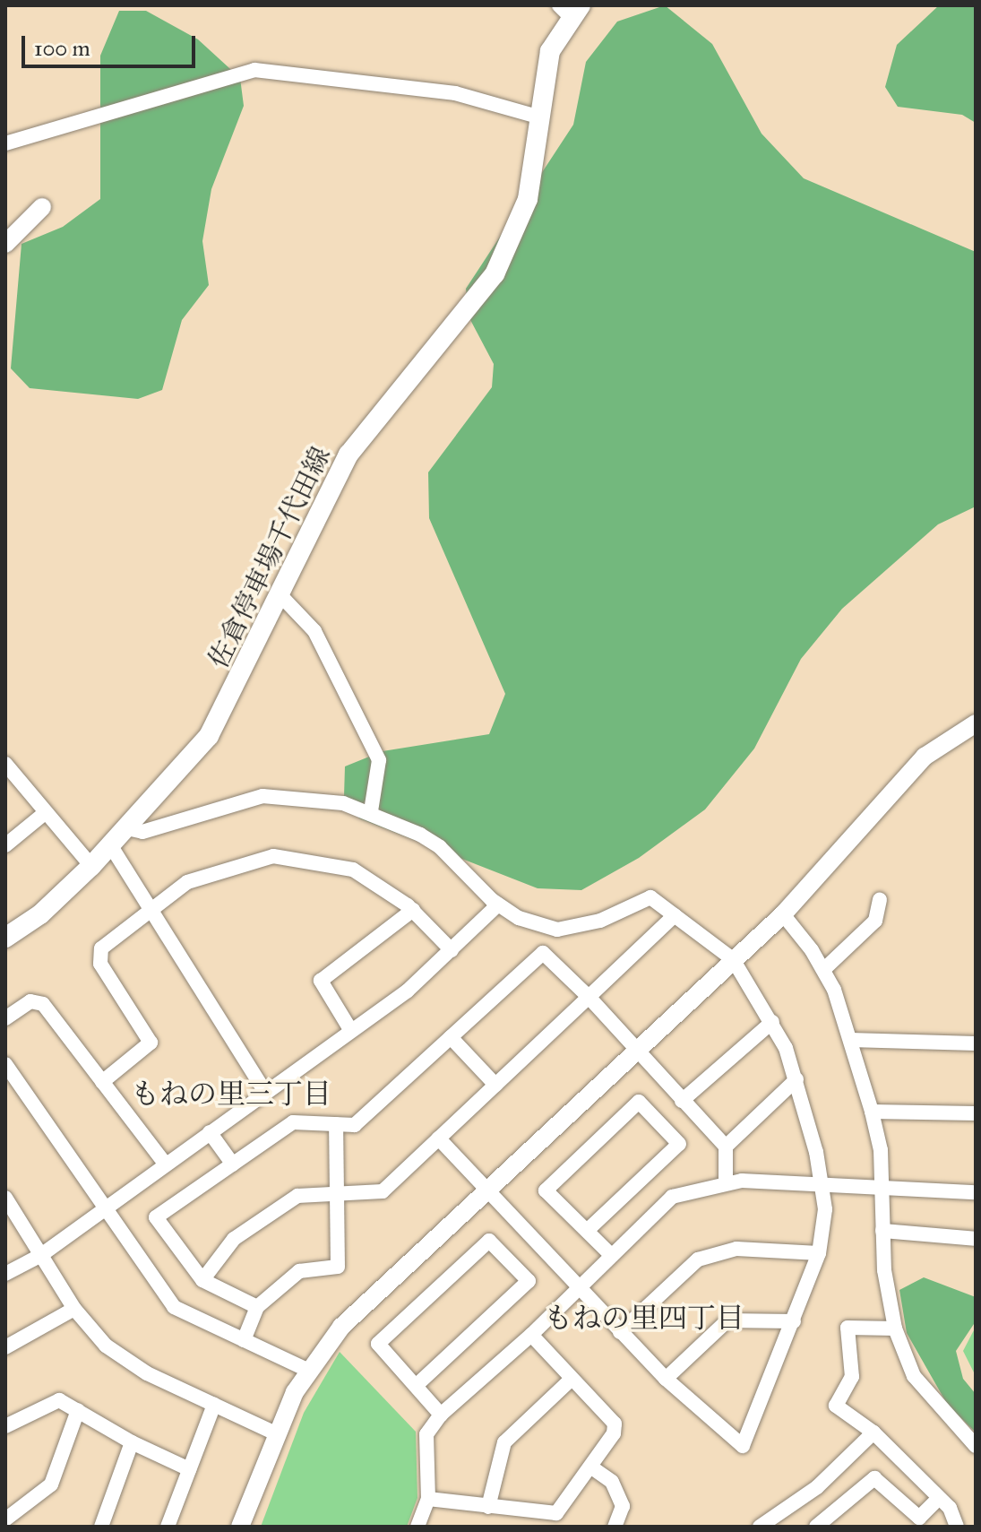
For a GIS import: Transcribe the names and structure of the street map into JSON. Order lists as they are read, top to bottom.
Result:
{
  "streets": {
    "main road": ["佐倉停車場千代田線"]
  },
  "districts": ["もねの里三丁目", "もねの里四丁目"],
  "scale_bar": "100 m"
}
